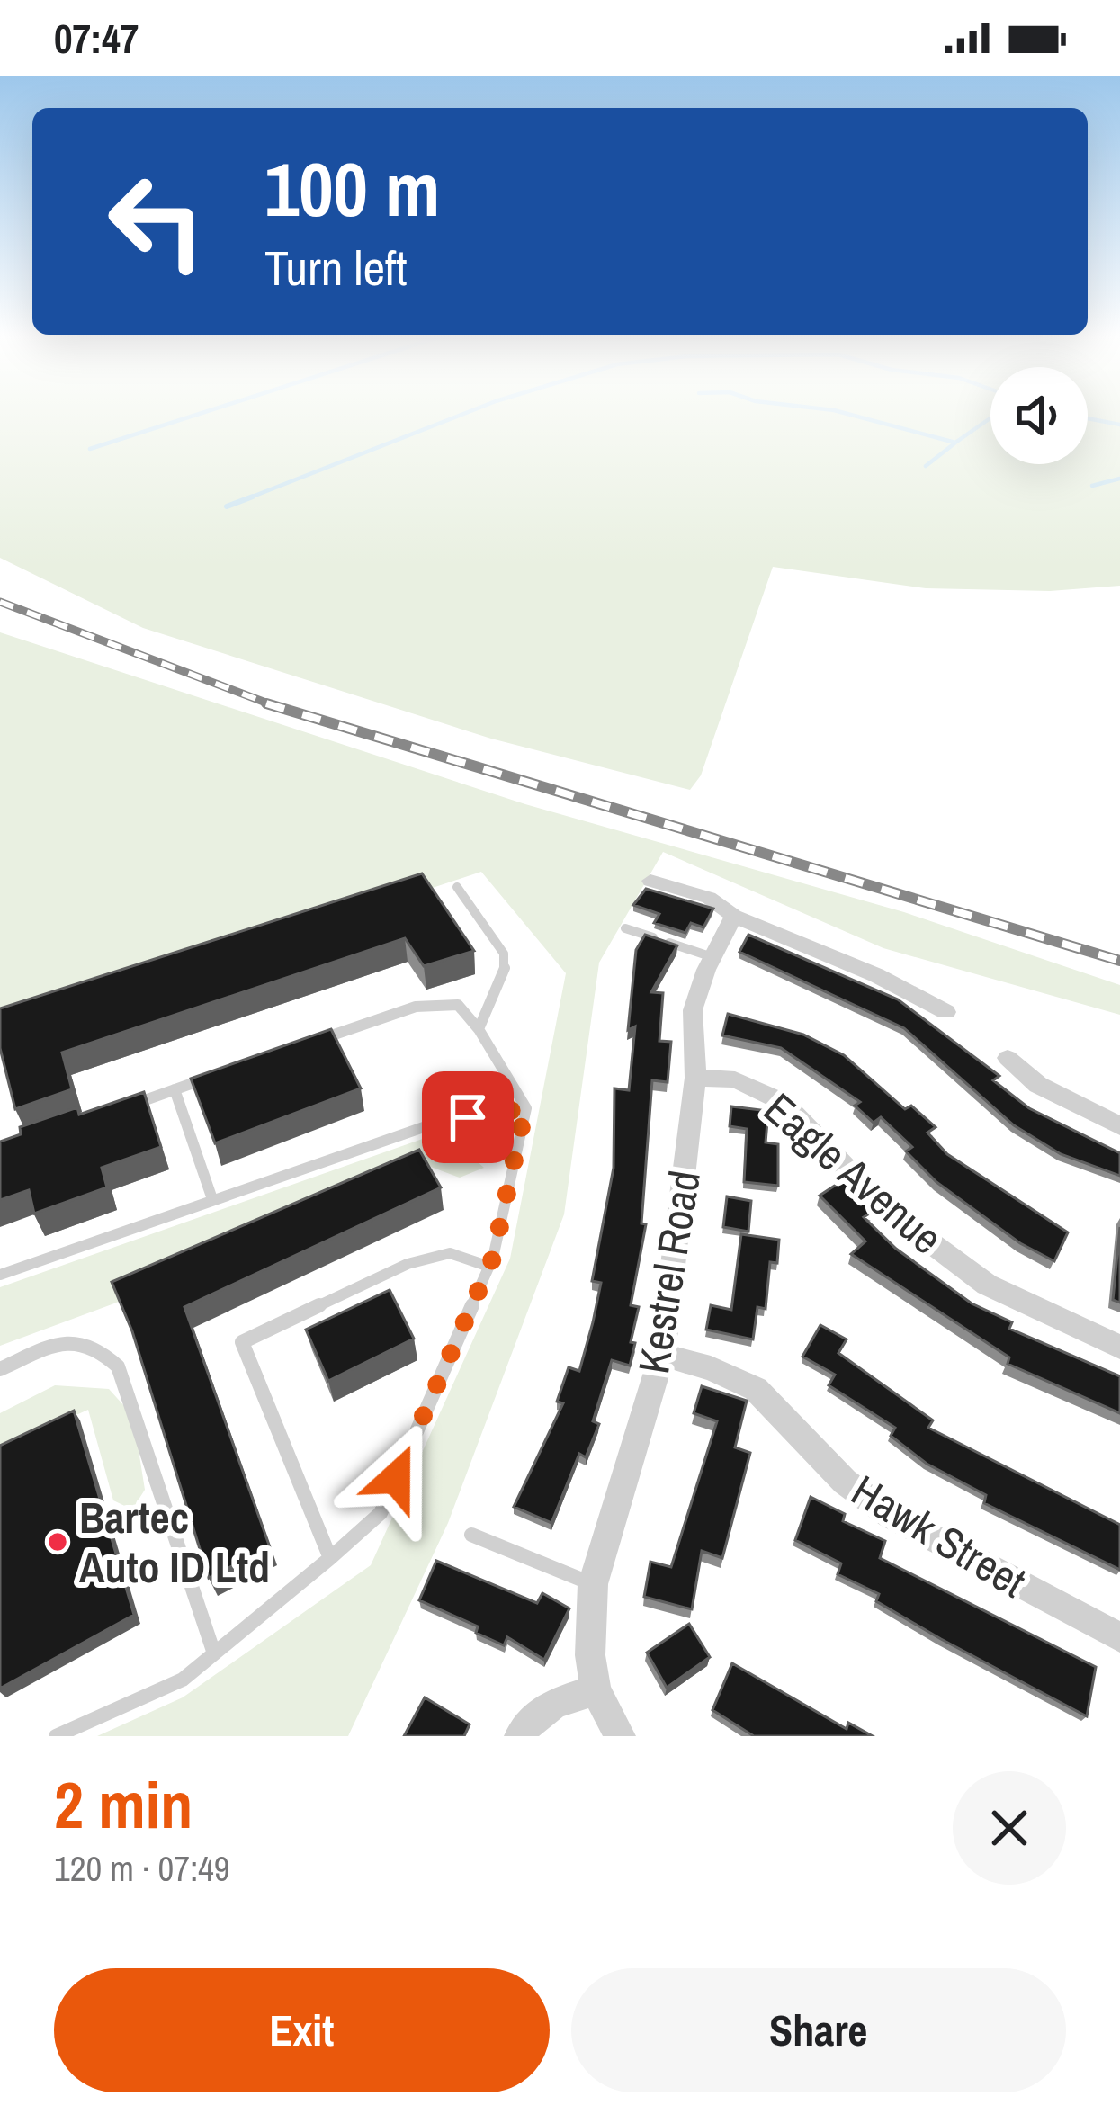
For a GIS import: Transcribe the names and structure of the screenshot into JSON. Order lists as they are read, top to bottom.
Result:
{
  "streets": {
    "street": ["Eagle Avenue", "Kestrel Road", "Hawk Street"]
  },
  "crossings": [
    ["Eagle Avenue", "Kestrel Road"],
    ["Kestrel Road", "Hawk Street"]
  ],
  "places": ["Bartec Auto ID Ltd"],
  "page": {
    "status": "07:47",
    "turn": ["100 m", "Turn left"],
    "heading": ["2 min", "120 m · 07:49"],
    "buttons": ["Exit", "Share"]
  }
}
